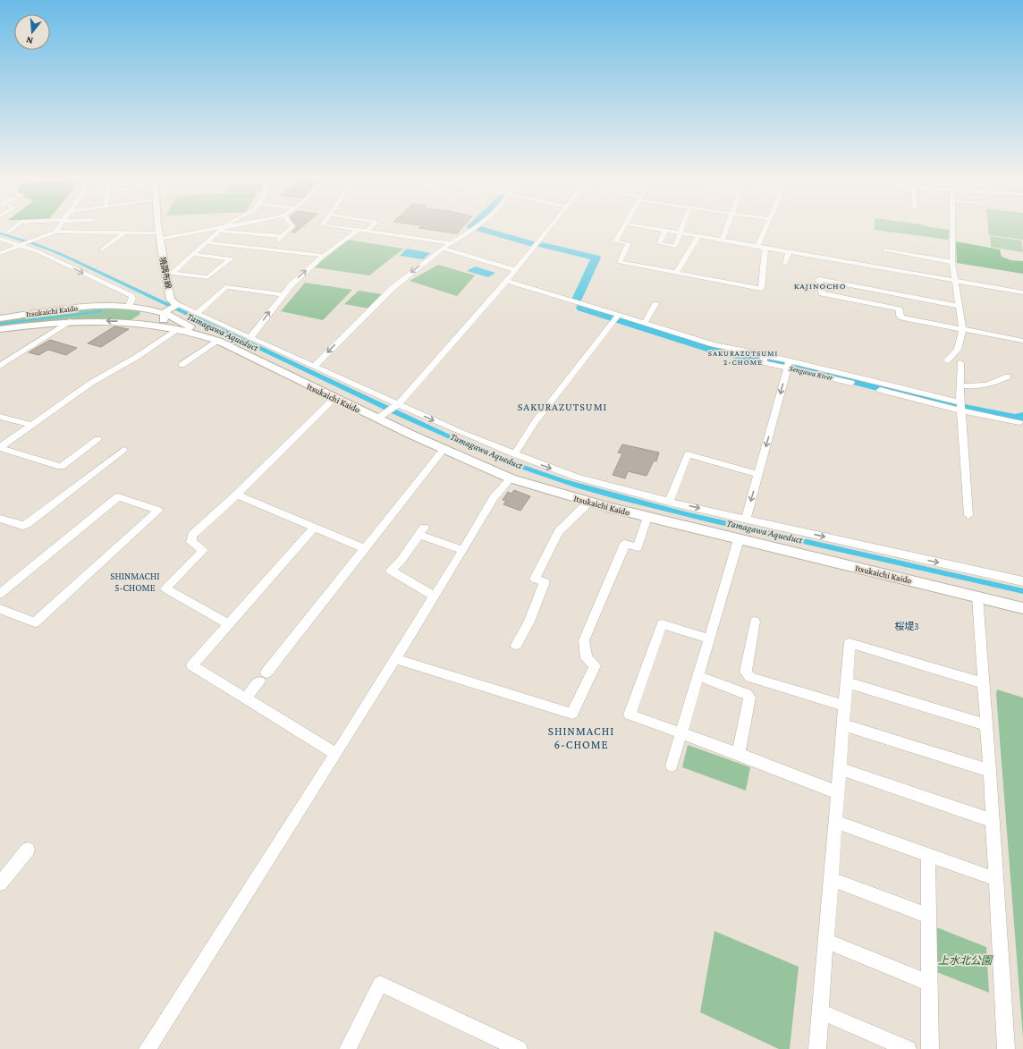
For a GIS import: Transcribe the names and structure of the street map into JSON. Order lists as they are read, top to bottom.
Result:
{
  "streets": {
    "main road": ["境調布線", "Itsukaichi Kaido"]
  },
  "districts": [
    "KAJINOCHO",
    "SAKURAZUTSUMI 2-CHOME",
    "SAKURAZUTSUMI",
    "SHINMACHI 5-CHOME",
    "桜堤3",
    "SHINMACHI 6-CHOME"
  ],
  "water": ["Tamagawa Aqueduct", "Sengawa River"],
  "parks": ["上水北公園"],
  "north": "bottom"
}
